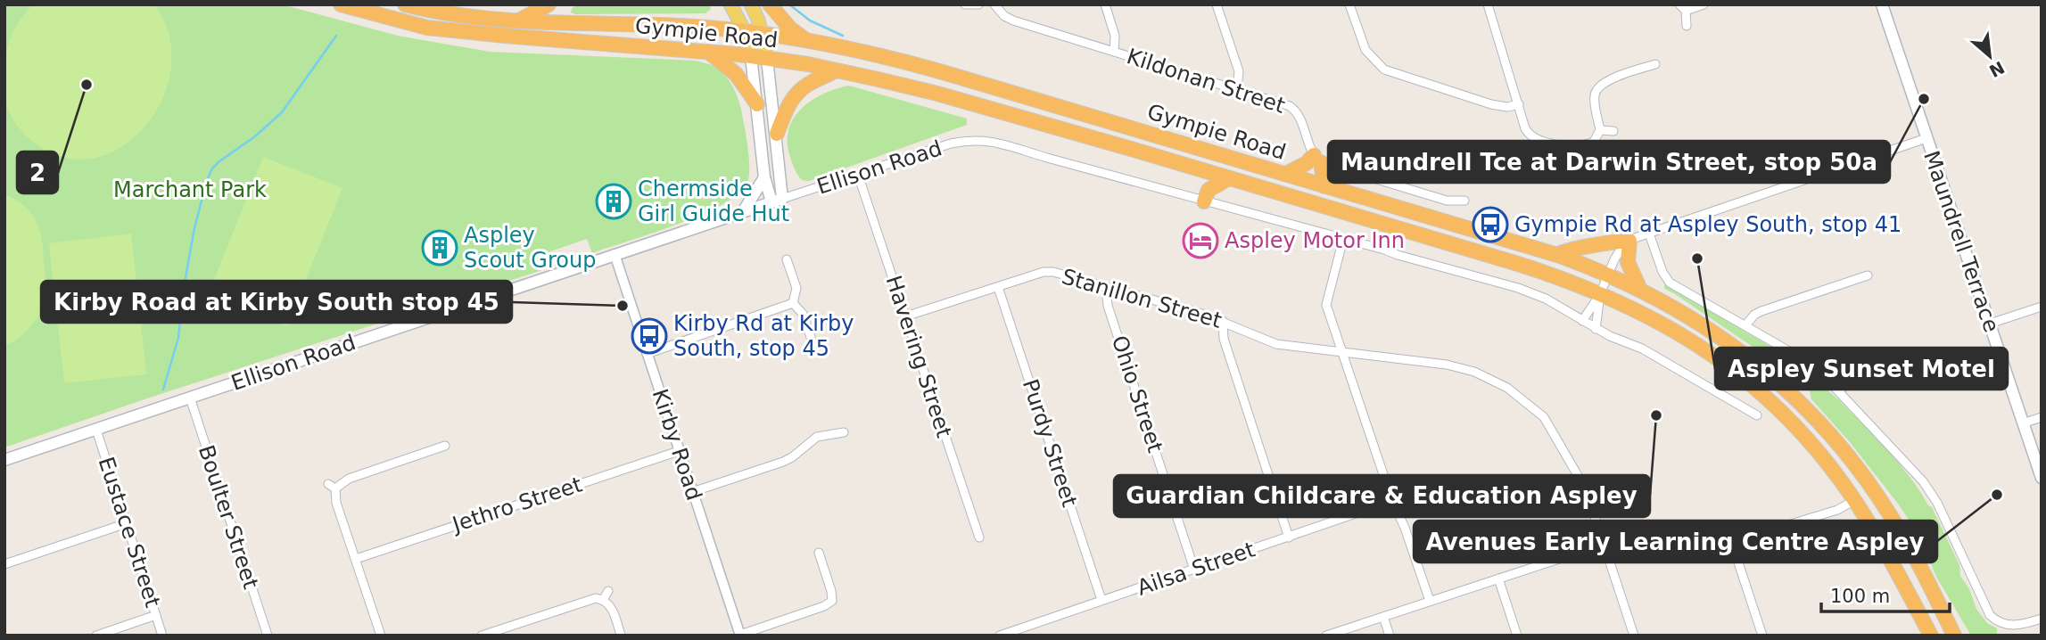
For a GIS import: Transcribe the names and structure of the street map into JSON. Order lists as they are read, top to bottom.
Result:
{
  "streets": {
    "highway": ["Gympie Road"],
    "main road": ["Ellison Road", "Maundrell Terrace"],
    "street": [
      "Kildonan Street",
      "Stanillon Street",
      "Havering Street",
      "Ohio Street",
      "Purdy Street",
      "Kirby Road",
      "Jethro Street",
      "Boulter Street",
      "Eustace Street",
      "Ailsa Street"
    ]
  },
  "crossings": [
    ["Ellison Road", "Havering Street"],
    ["Ellison Road", "Kirby Road"],
    ["Ellison Road", "Boulter Street"],
    ["Ellison Road", "Eustace Street"],
    ["Stanillon Street", "Havering Street"],
    ["Stanillon Street", "Ohio Street"],
    ["Stanillon Street", "Purdy Street"],
    ["Ohio Street", "Ailsa Street"],
    ["Purdy Street", "Ailsa Street"],
    ["Kirby Road", "Jethro Street"]
  ],
  "parks": ["Marchant Park"],
  "places": {
    "other": [
      "2",
      "Maundrell Tce at Darwin Street, stop 50a",
      "Aspley Sunset Motel",
      "Kirby Road at Kirby South stop 45",
      "Guardian Childcare & Education Aspley",
      "Avenues Early Learning Centre Aspley"
    ],
    "building": ["Chermside Girl Guide Hut", "Aspley Scout Group"],
    "bus stop": ["Gympie Rd at Aspley South, stop 41", "Kirby Rd at Kirby South, stop 45"],
    "hotel": ["Aspley Motor Inn"]
  },
  "scale_bar": "100 m",
  "north": "bottom right"
}
